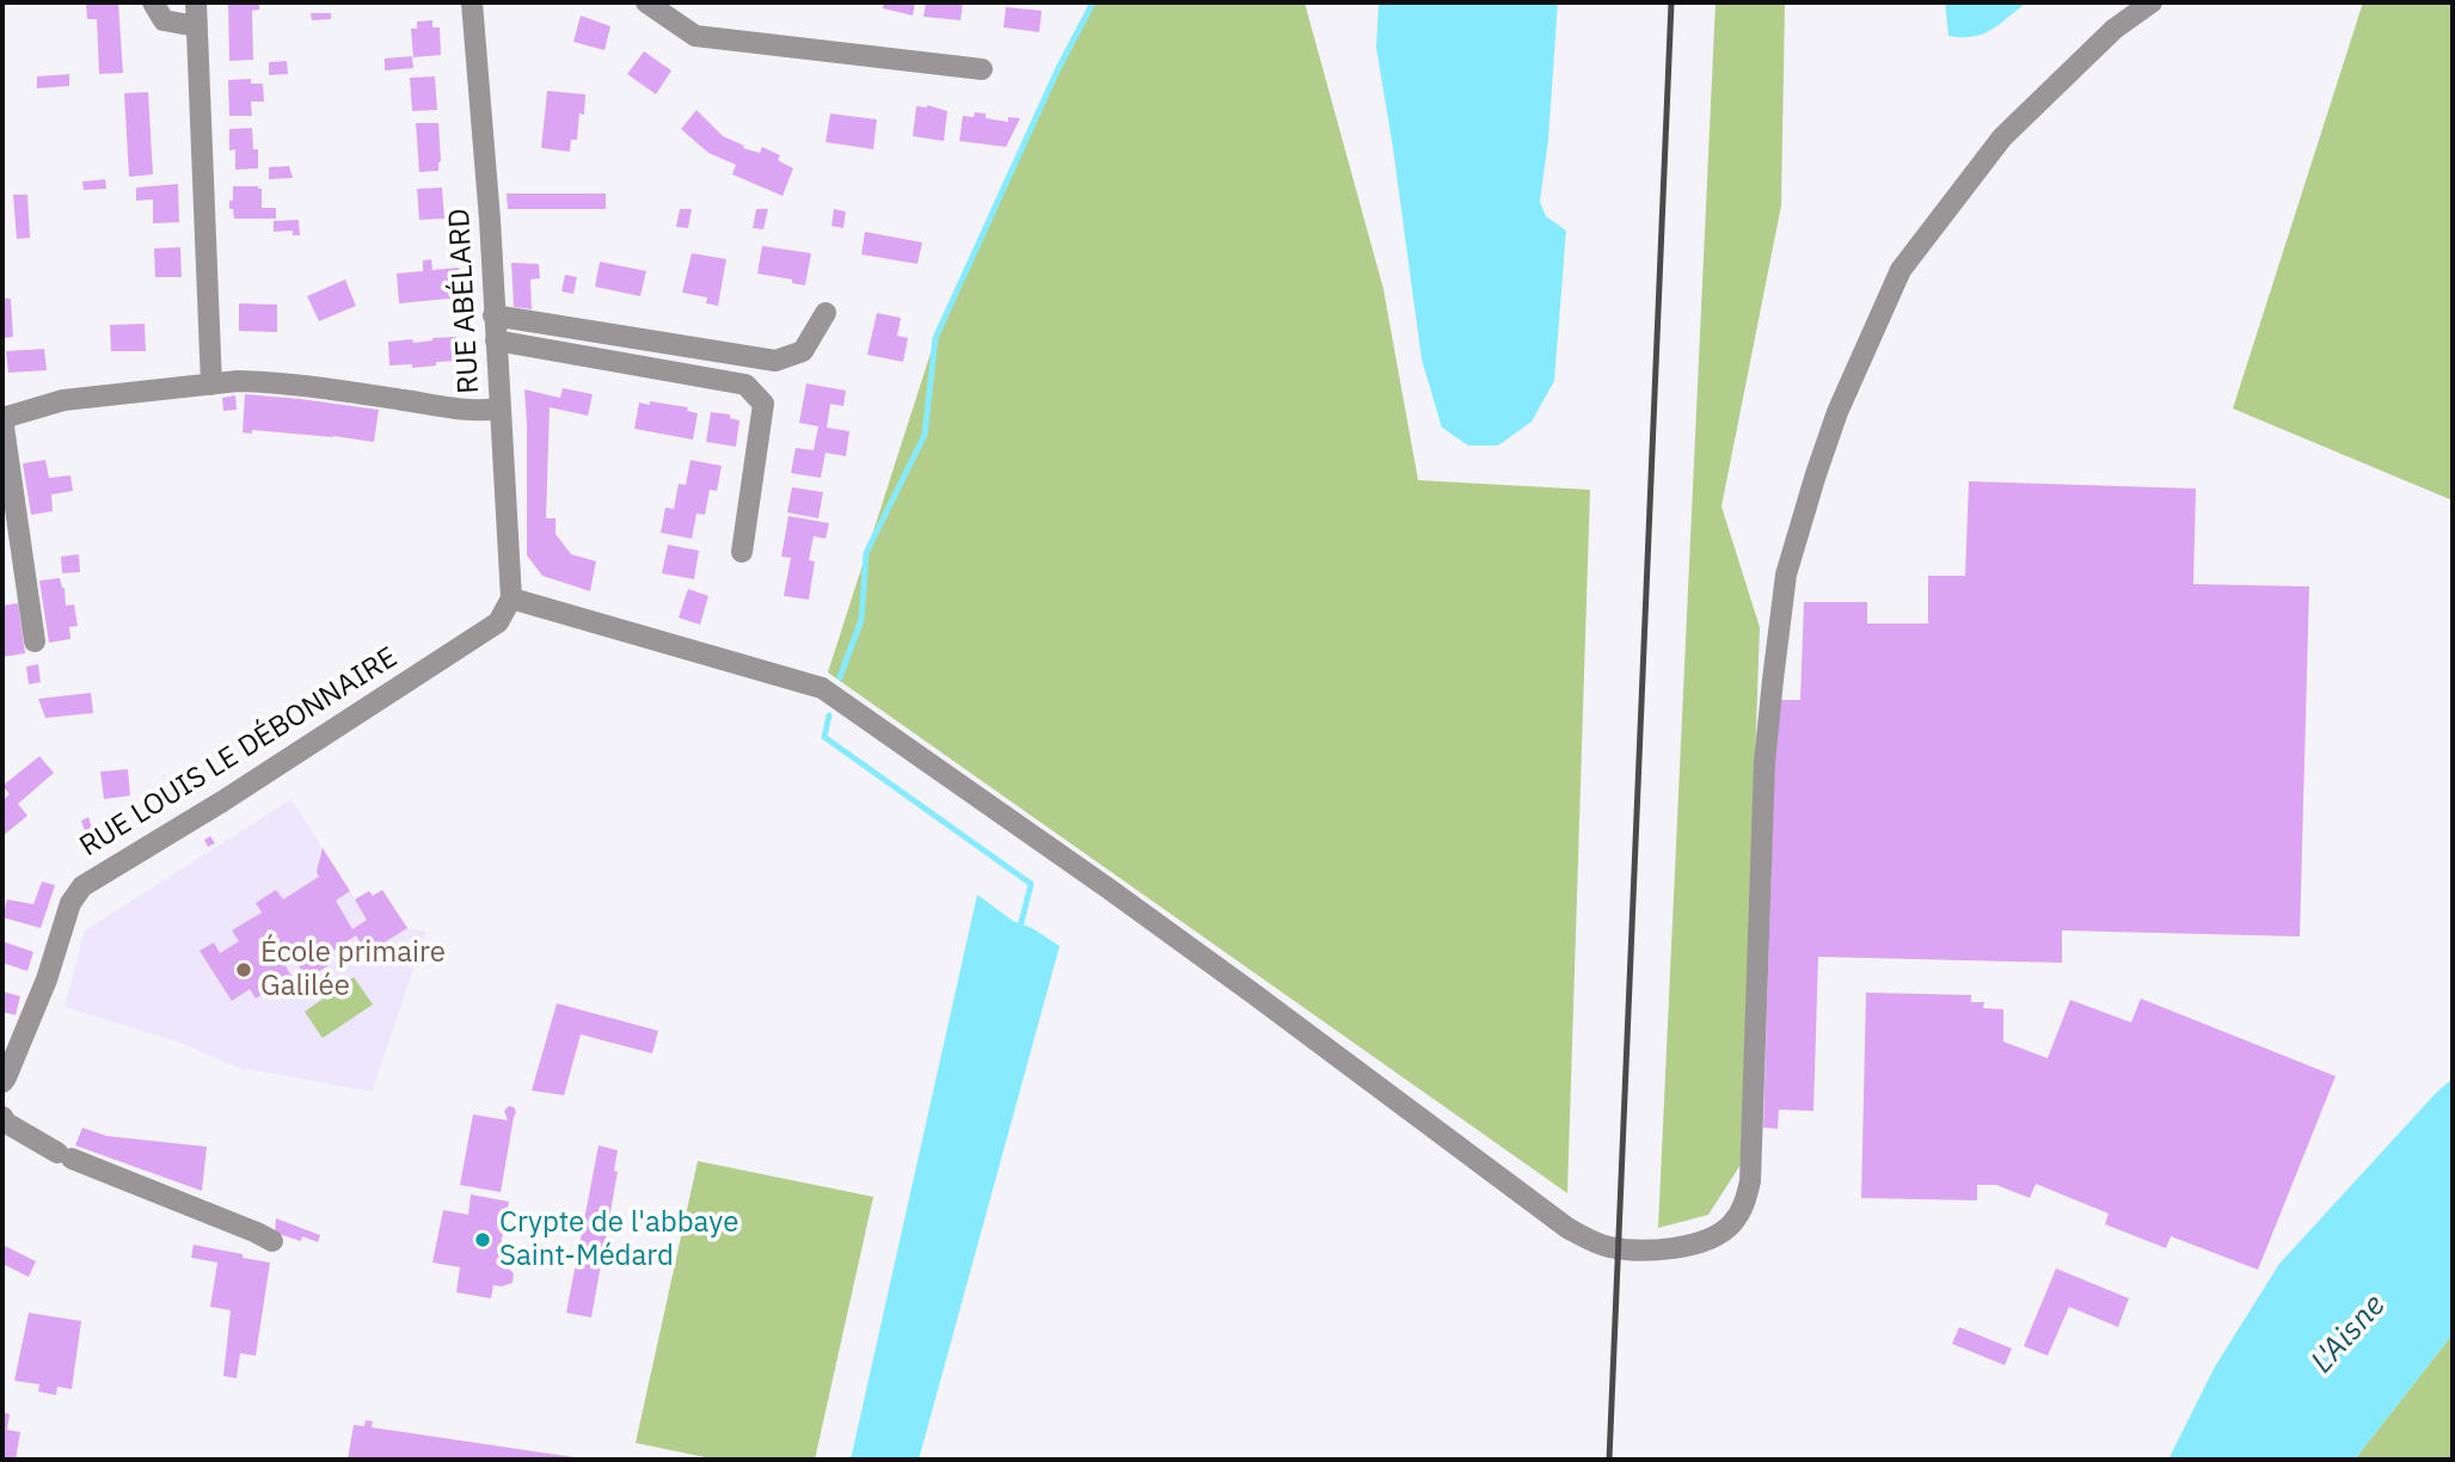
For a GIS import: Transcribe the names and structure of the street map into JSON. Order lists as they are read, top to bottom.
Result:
{
  "streets": {
    "street": ["RUE ABÉLARD", "RUE LOUIS LE DÉBONNAIRE"]
  },
  "crossings": [
    ["RUE ABÉLARD", "RUE LOUIS LE DÉBONNAIRE"]
  ],
  "water": ["L'Aisne"],
  "places": ["École primaire Galilée", "Crypte de l'abbaye Saint-Médard"]
}
